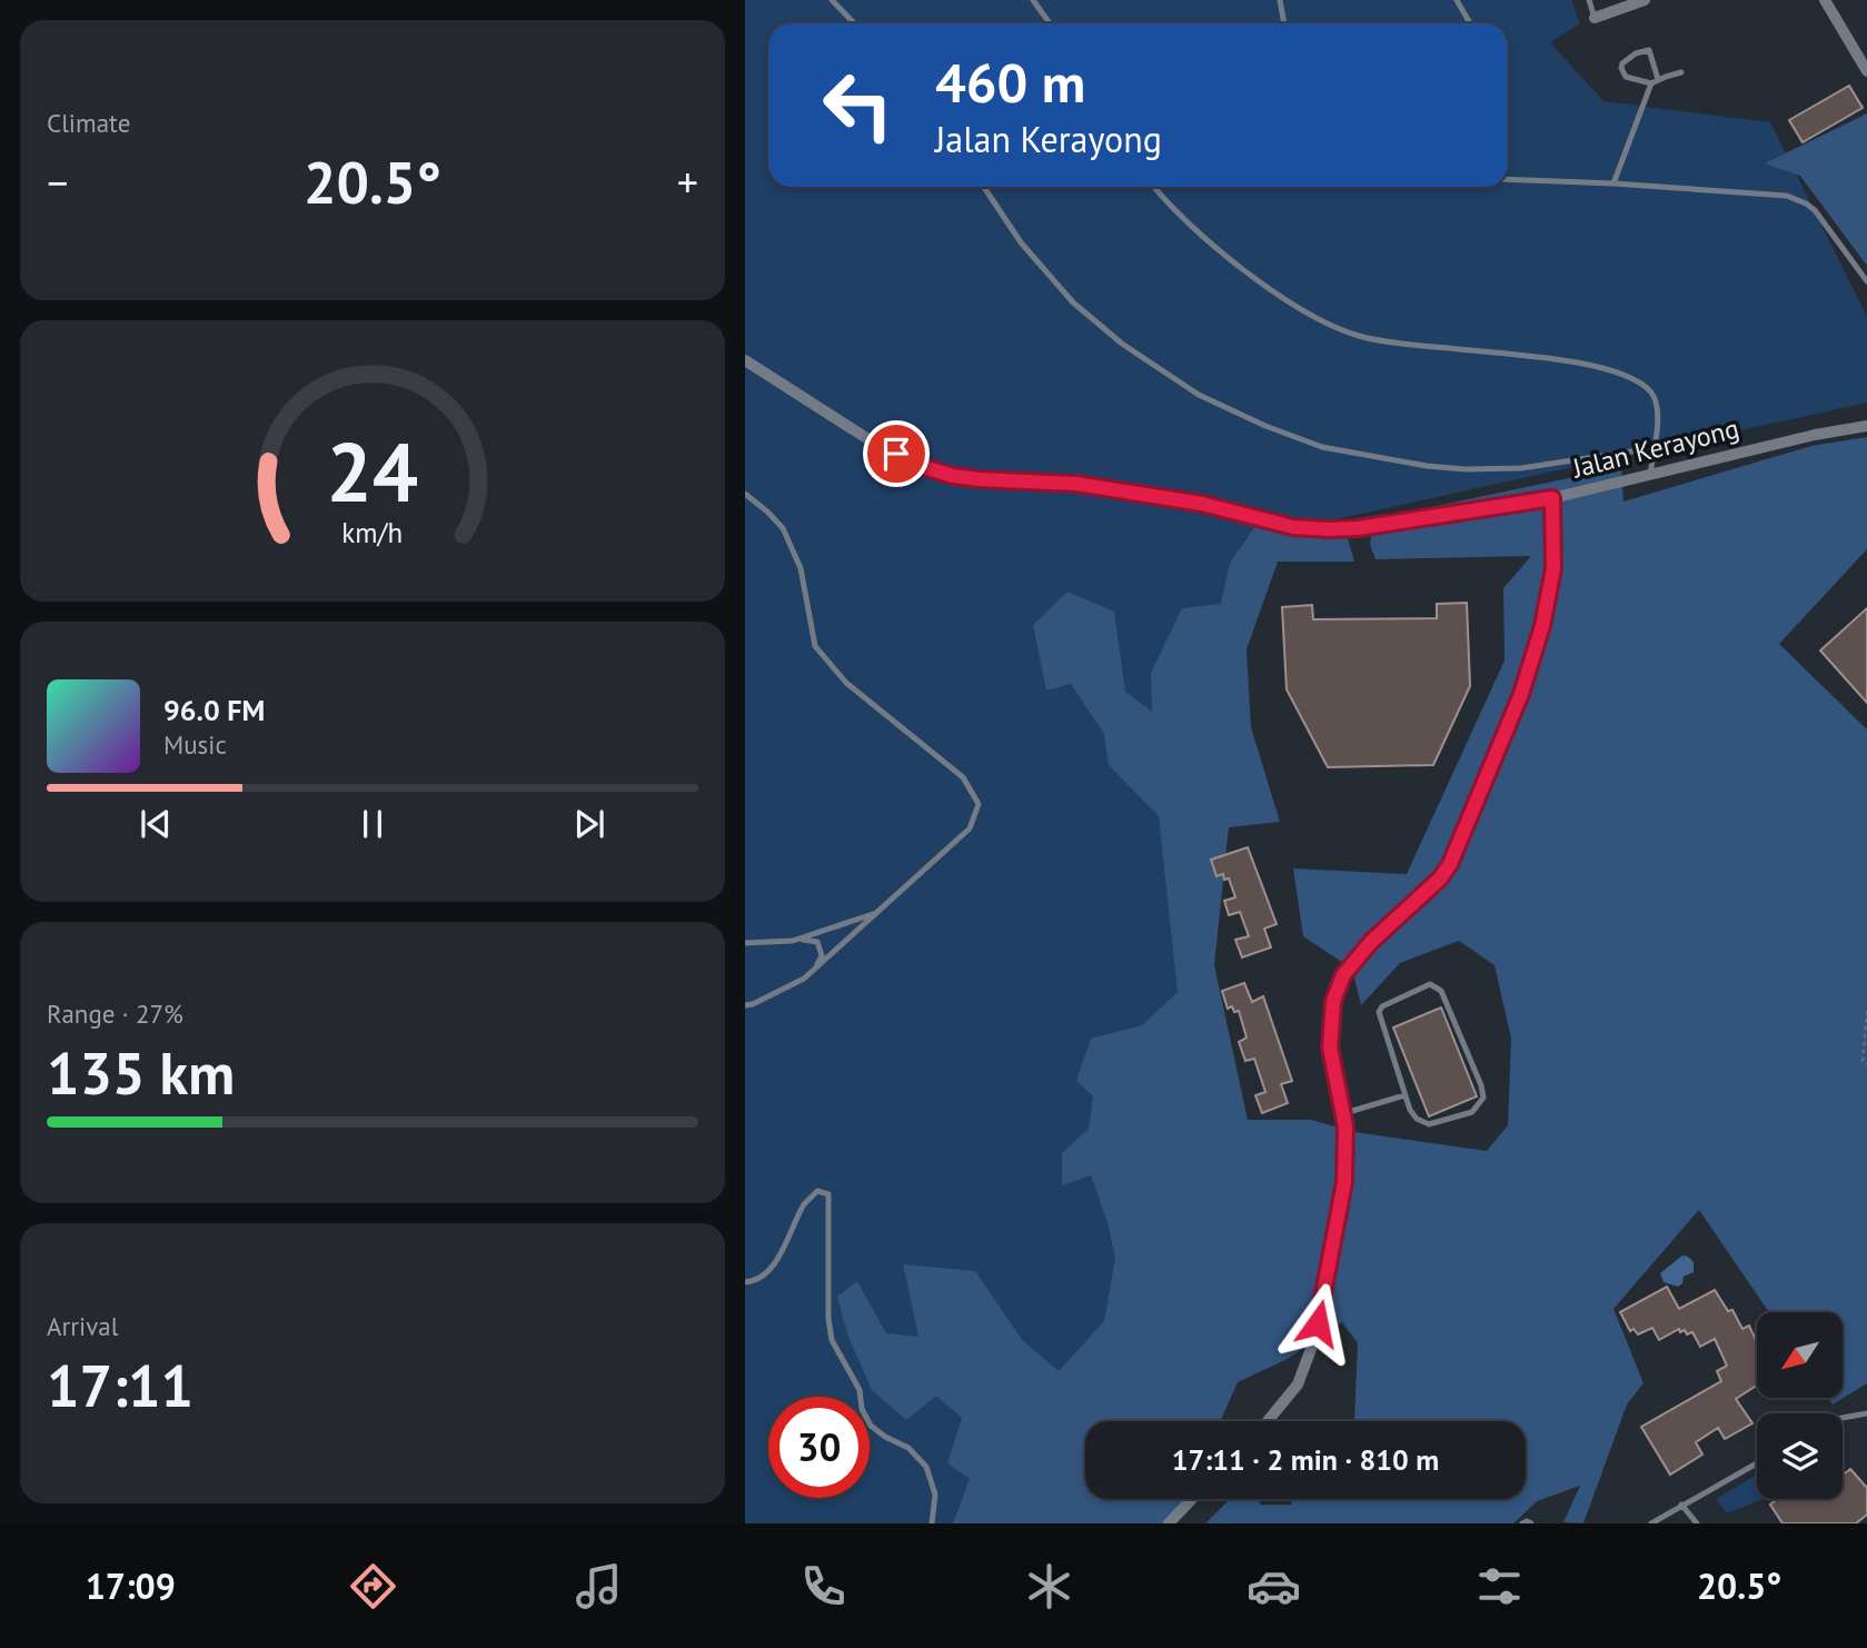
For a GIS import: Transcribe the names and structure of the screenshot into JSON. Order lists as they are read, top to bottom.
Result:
{
  "streets": {
    "street": ["Jalan Kerayong"]
  },
  "north": "bottom left",
  "page": {
    "tile": [
      "Climate",
      ["Range · 27%", "135 km"],
      ["Arrival", "17:11"]
    ],
    "turn": ["460 m", "Jalan Kerayong"],
    "heat": ["−", "20.5°", "+"],
    "song": ["96.0 FM", "Music"],
    "limit": "30",
    "trip": "17:11 · 2 min · 810 m",
    "tabs": ["17:09", "20.5°"],
    "gauge": ["24", "km/h"]
  }
}
